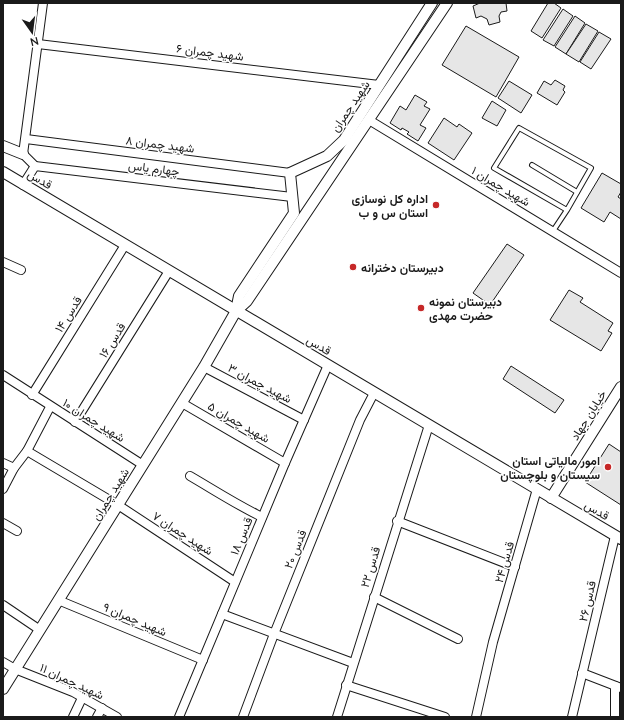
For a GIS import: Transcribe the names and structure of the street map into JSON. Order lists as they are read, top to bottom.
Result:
{
  "streets": {
    "street": [
      "شهید چمران ۶",
      "شهید چمران",
      "شهید چمران ۸",
      "چهارم یاس",
      "قدس",
      "شهید چمران ۱",
      "قدس ۱۴",
      "قدس ۱۶",
      "شهید چمران ۳",
      "خیابان جهاد",
      "شهید چمران ۱۰",
      "شهید چمران ۵",
      "شهید چمران ۷",
      "قدس ۱۸",
      "قدس ۲۰",
      "قدس ۲۴",
      "قدس ۲۲",
      "قدس ۲۶",
      "شهید چمران ۹",
      "شهید چمران ۱۱"
    ]
  },
  "crossings": [
    ["شهید چمران ۶", "شهید چمران"],
    ["شهید چمران", "شهید چمران ۸"],
    ["شهید چمران", "چهارم یاس"],
    ["شهید چمران", "قدس"],
    ["شهید چمران", "شهید چمران ۱"],
    ["شهید چمران", "شهید چمران ۳"],
    ["شهید چمران", "شهید چمران ۱۰"],
    ["شهید چمران", "شهید چمران ۵"],
    ["شهید چمران", "شهید چمران ۷"],
    ["شهید چمران", "شهید چمران ۹"],
    ["شهید چمران", "شهید چمران ۱۱"],
    ["قدس", "قدس ۱۴"],
    ["قدس", "قدس ۱۶"],
    ["قدس", "خیابان جهاد"],
    ["قدس", "قدس ۱۸"],
    ["قدس", "قدس ۲۰"],
    ["قدس", "قدس ۲۴"],
    ["قدس", "قدس ۲۲"],
    ["قدس", "قدس ۲۶"],
    ["قدس ۱۴", "شهید چمران ۱۰"],
    ["قدس ۱۶", "شهید چمران ۱۰"],
    ["شهید چمران ۳", "قدس ۱۸"],
    ["شهید چمران ۵", "قدس ۱۸"],
    ["شهید چمران ۷", "قدس ۱۸"],
    ["قدس ۱۸", "شهید چمران ۹"]
  ],
  "places": [
    "اداره کل نوسازی استان س و ب",
    "دبیرستان دخترانه",
    "دبیرستان نمونه حضرت مهدی",
    "امور مالیاتی استان سیستان و بلوچستان"
  ],
  "north": "bottom"
}
